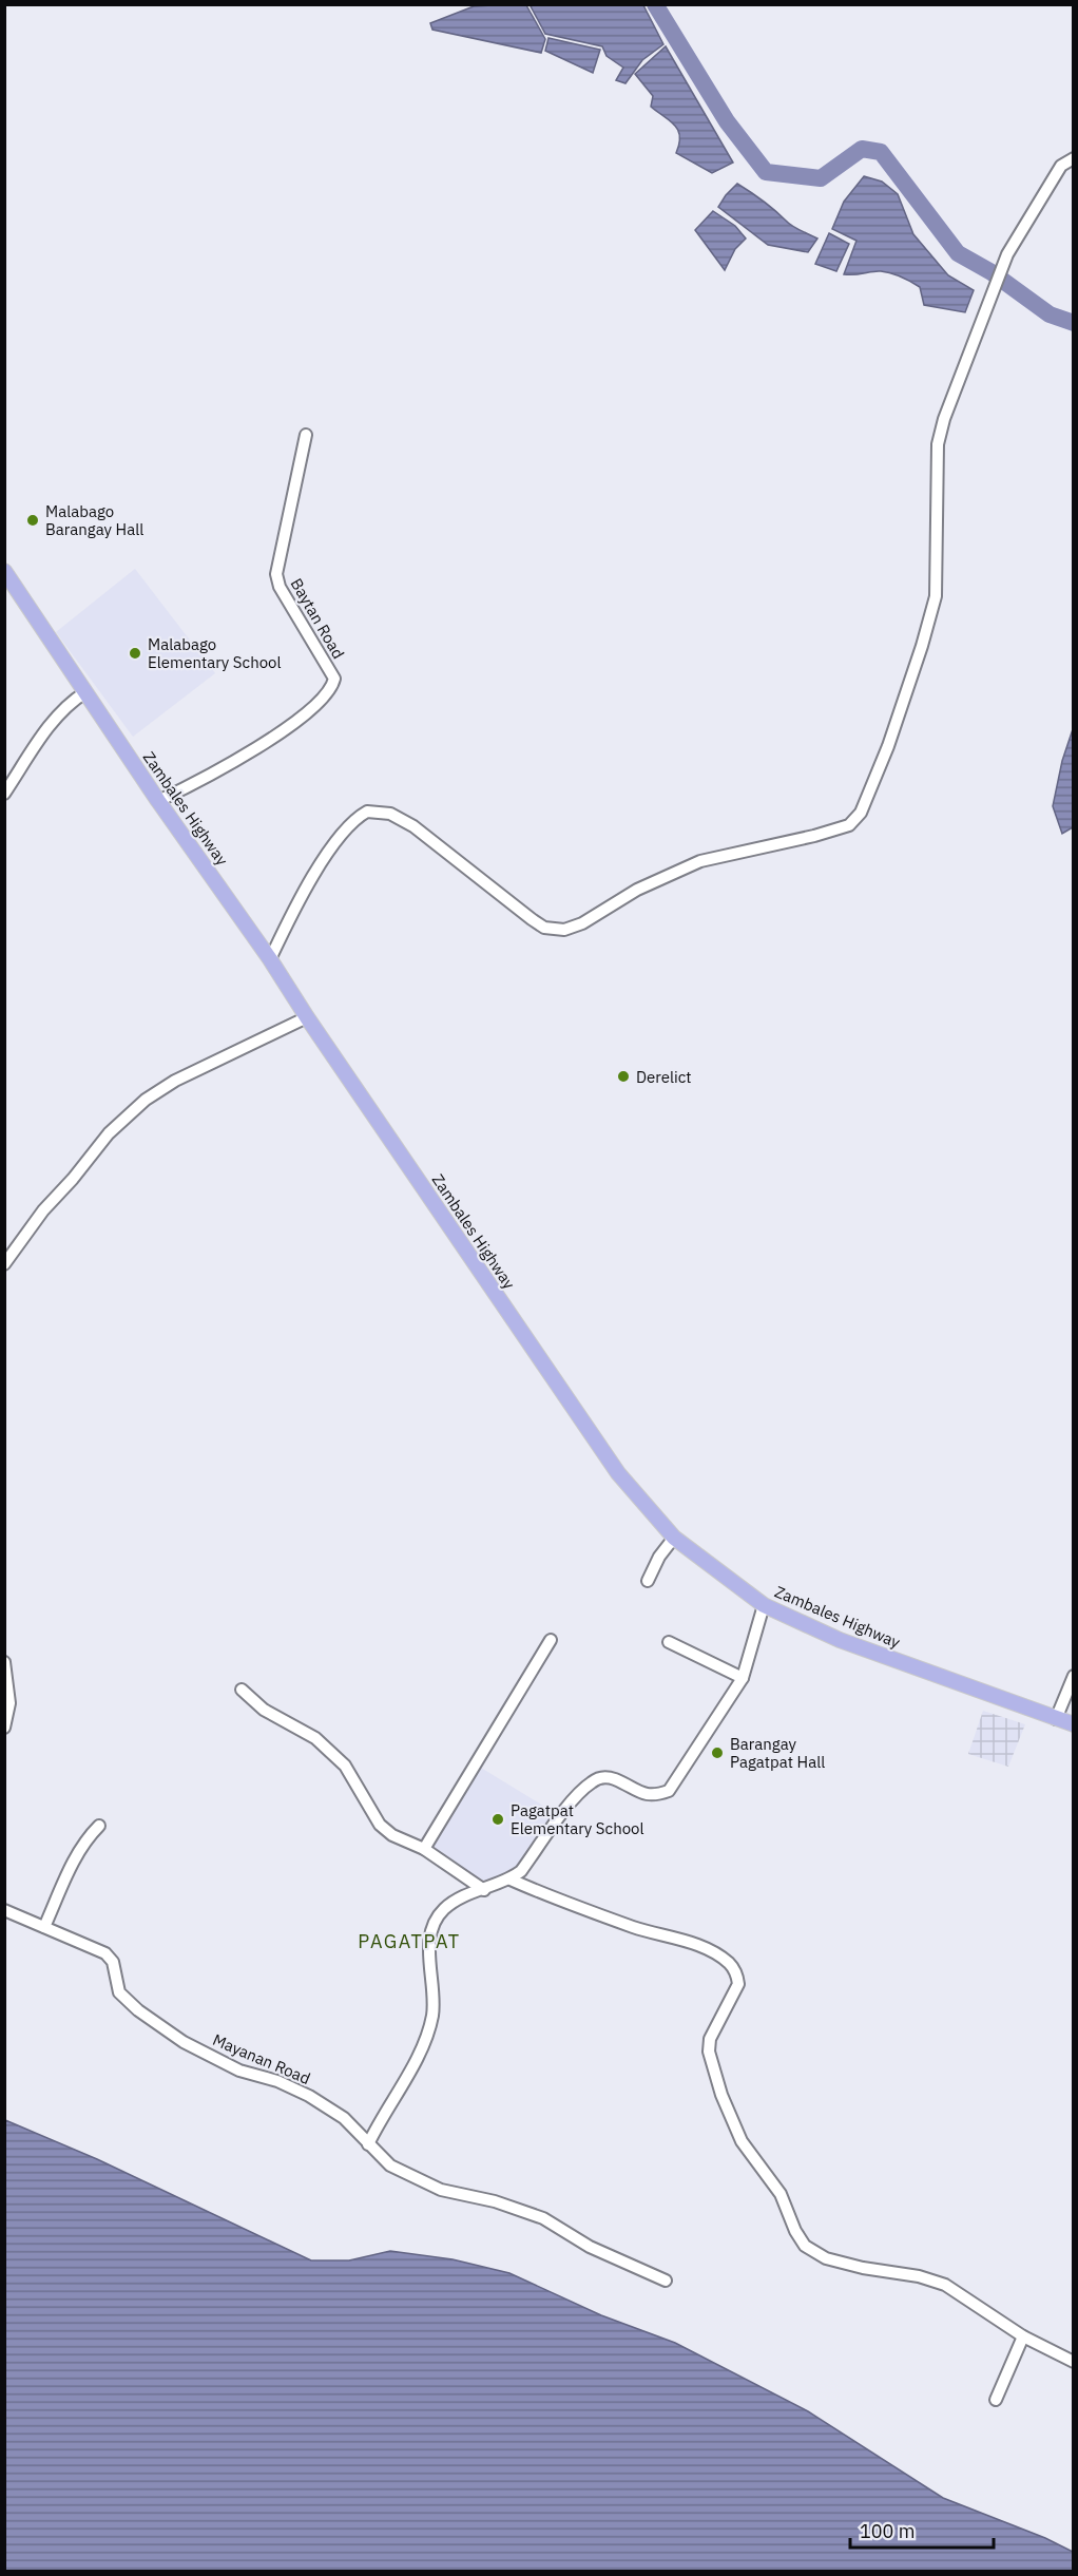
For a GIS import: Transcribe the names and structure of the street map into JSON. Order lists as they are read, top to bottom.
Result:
{
  "streets": {
    "main road": ["Zambales Highway"],
    "street": ["Baytan Road", "Mayanan Road"]
  },
  "crossings": [
    ["Baytan Road", "Zambales Highway"]
  ],
  "districts": ["PAGATPAT"],
  "places": [
    "Malabago Barangay Hall",
    "Malabago Elementary School",
    "Derelict",
    "Barangay Pagatpat Hall",
    "Pagatpat Elementary School"
  ],
  "scale_bar": "100 m"
}
